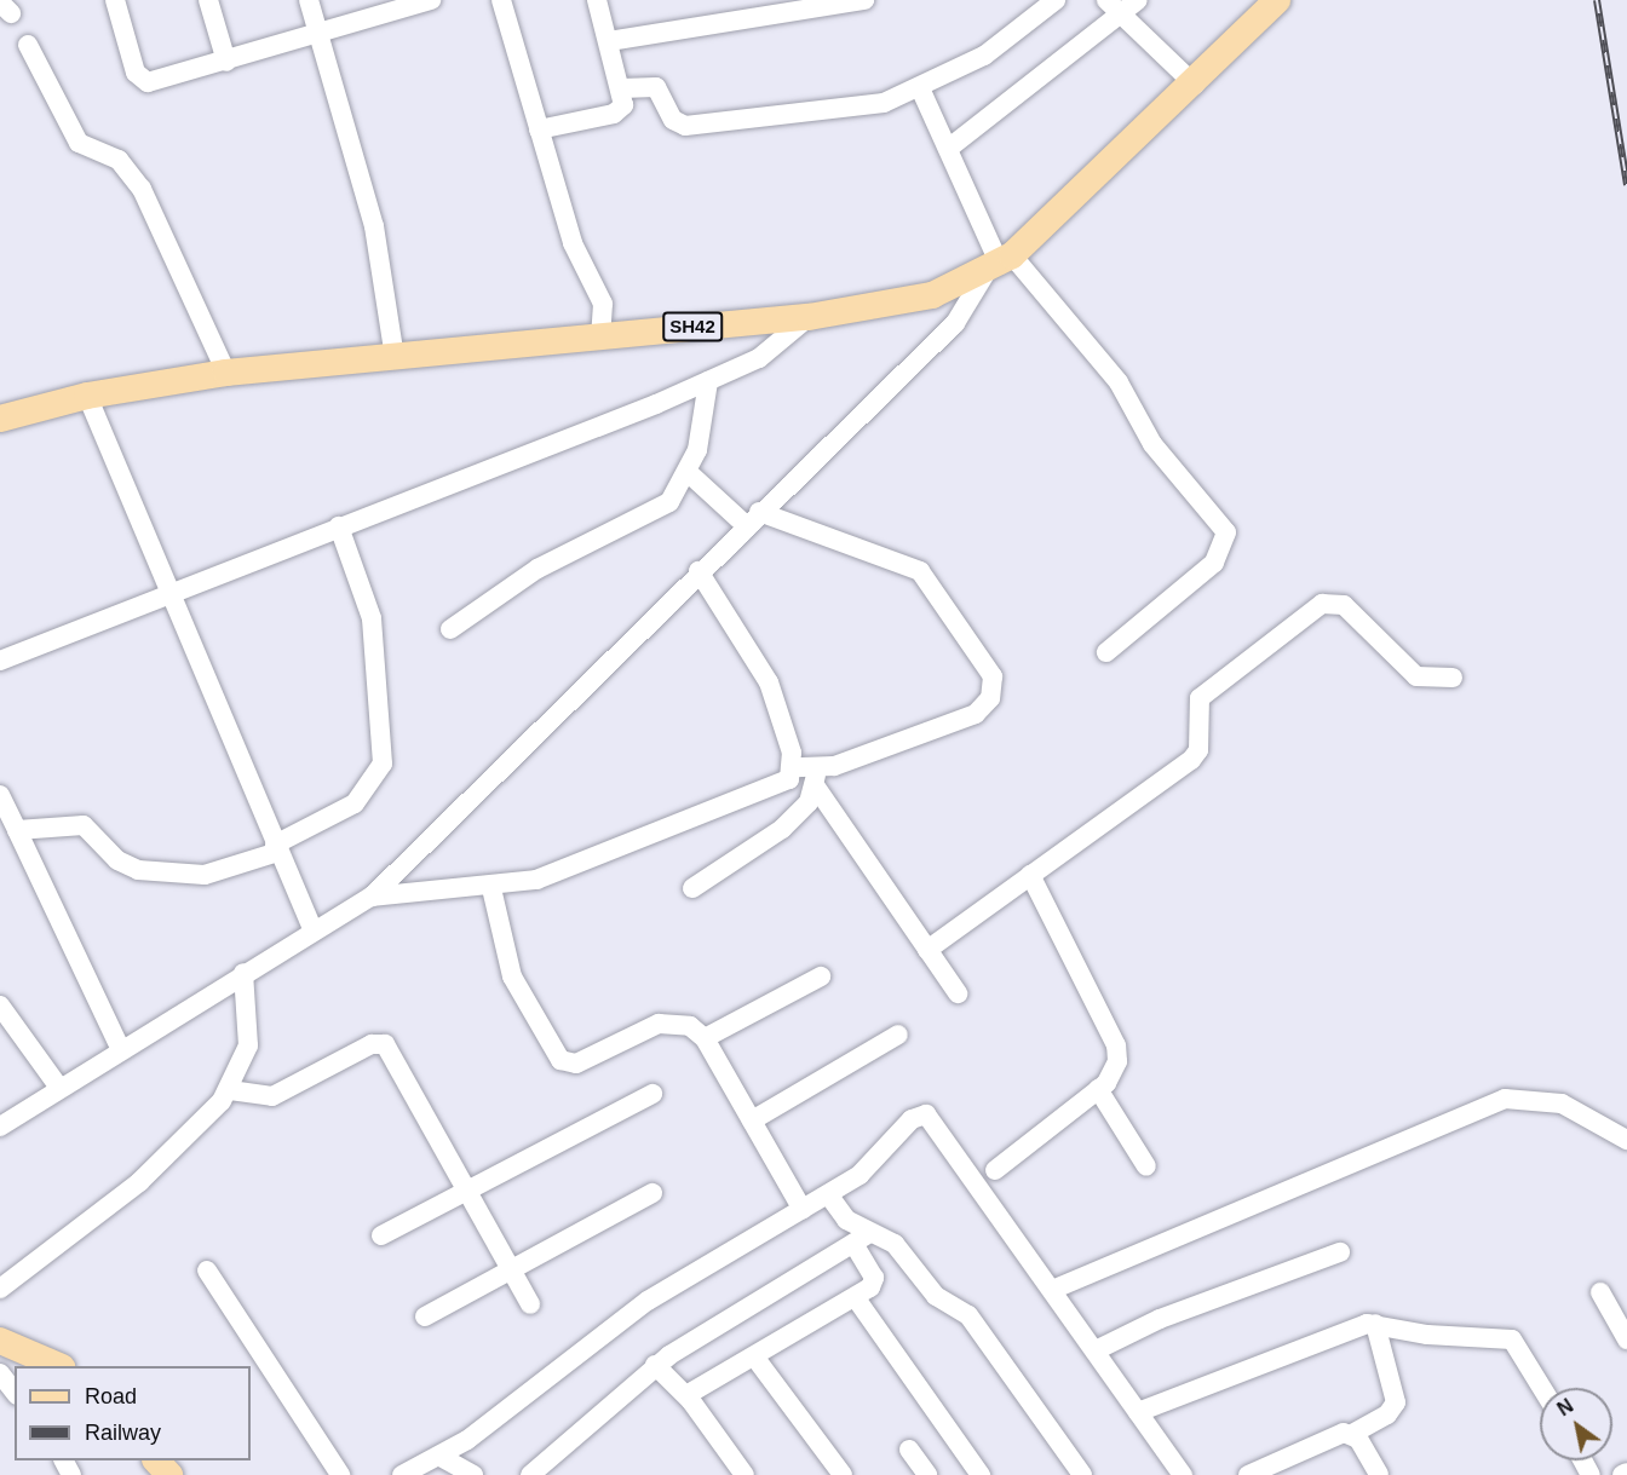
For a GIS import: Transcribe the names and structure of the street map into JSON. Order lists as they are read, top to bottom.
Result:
{
  "streets": {
    "main road": ["SH42"]
  },
  "legend": ["Road", "Railway"],
  "north": "top left"
}
